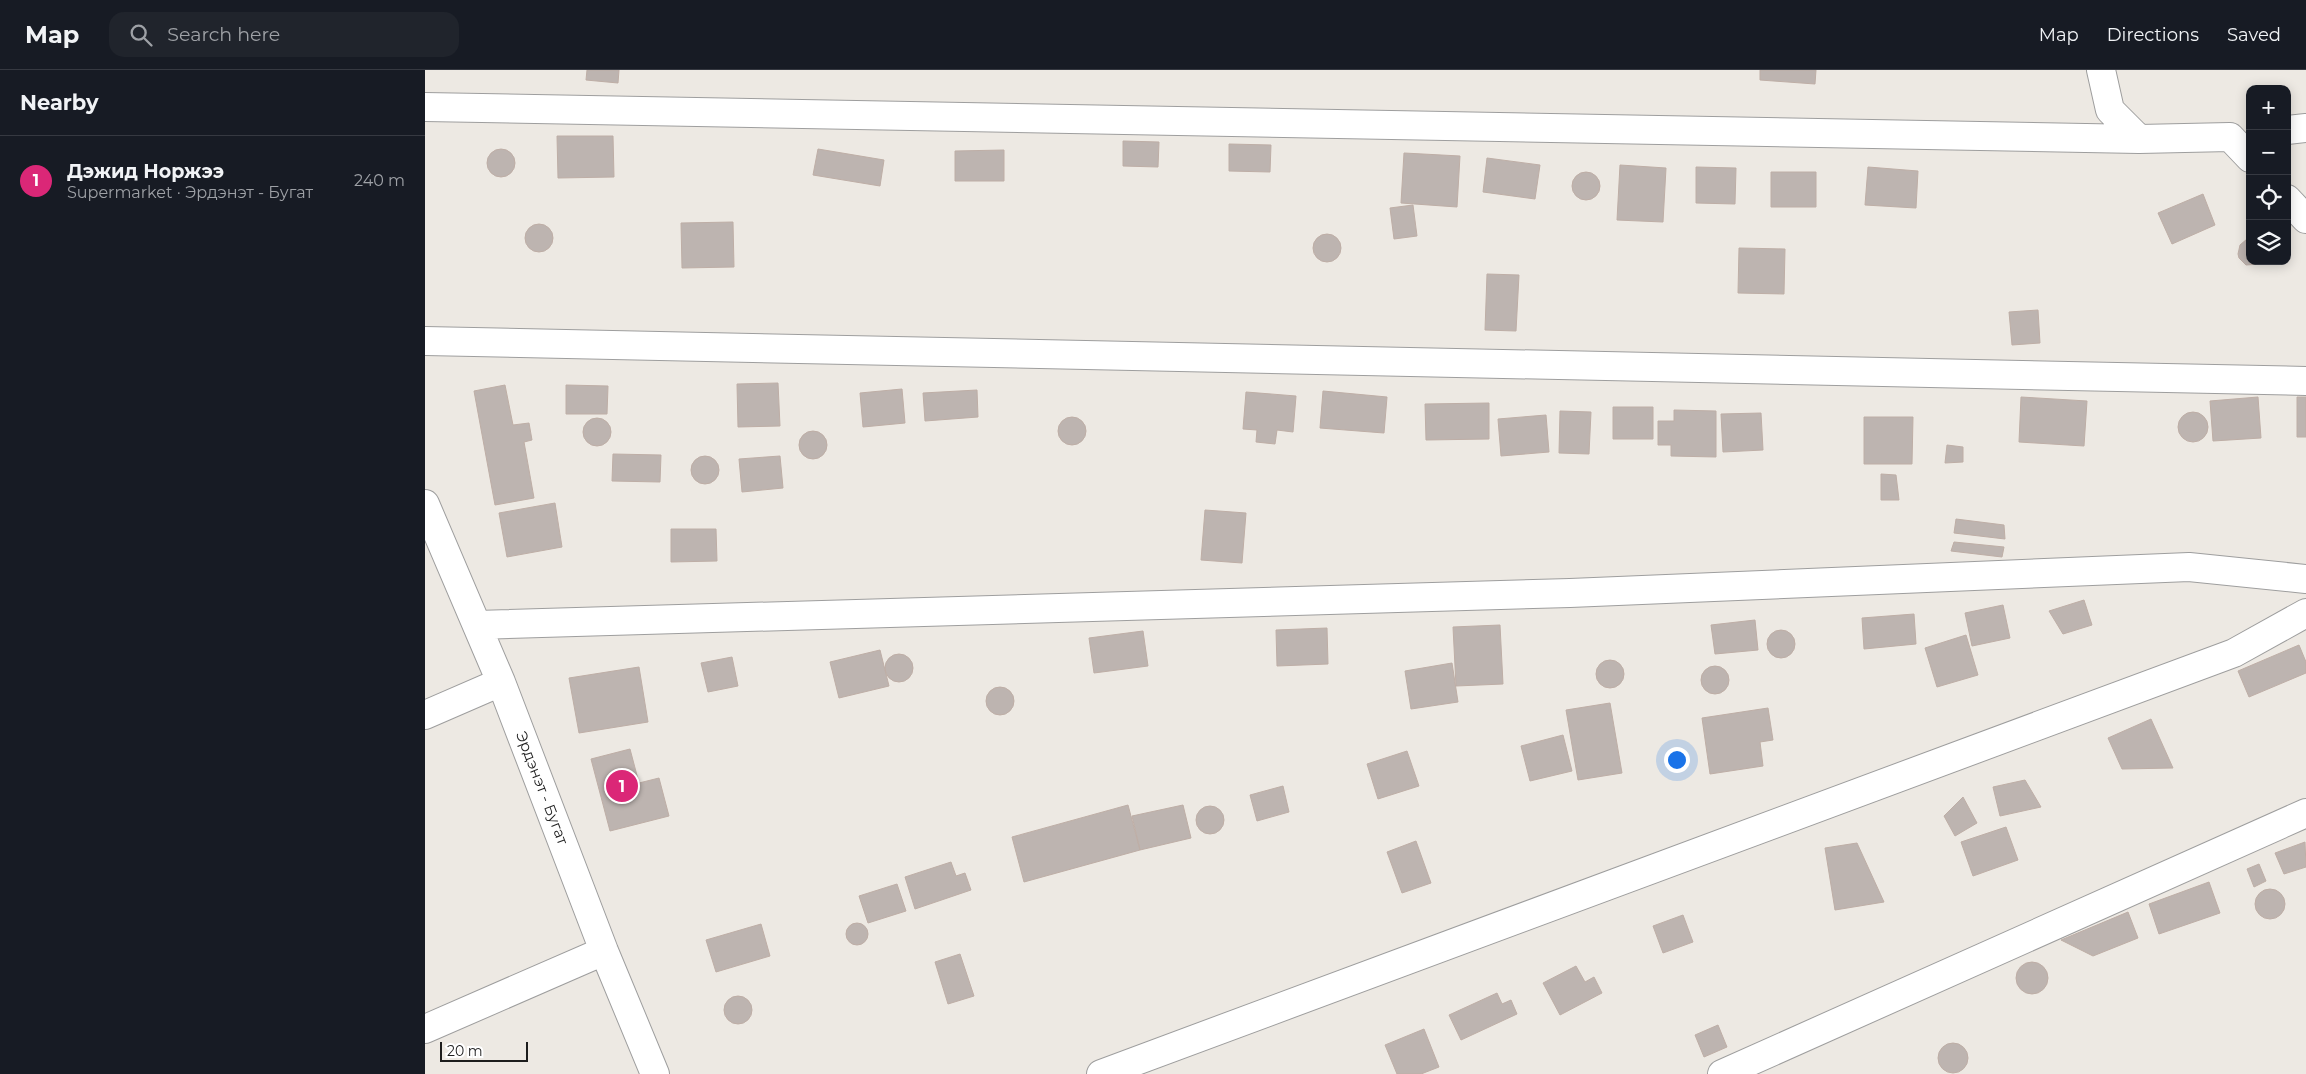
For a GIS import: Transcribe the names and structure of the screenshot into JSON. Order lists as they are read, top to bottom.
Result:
{
  "streets": {
    "street": ["Эрдэнэт - Бугат"]
  },
  "scale_bar": "20 m",
  "page": {
    "header": "Map",
    "search": "Search here",
    "nav": ["Map", "Directions", "Saved"],
    "heading": "Nearby",
    "map_buttons": ["+", "−"],
    "list": [
      {
        "mark": "1",
        "name": "Дэжид Норжээ",
        "note": "Supermarket · Эрдэнэт - Бугат",
        "value": "240 m"
      }
    ],
    "pins": "1",
    "scale": "20 m"
  }
}
